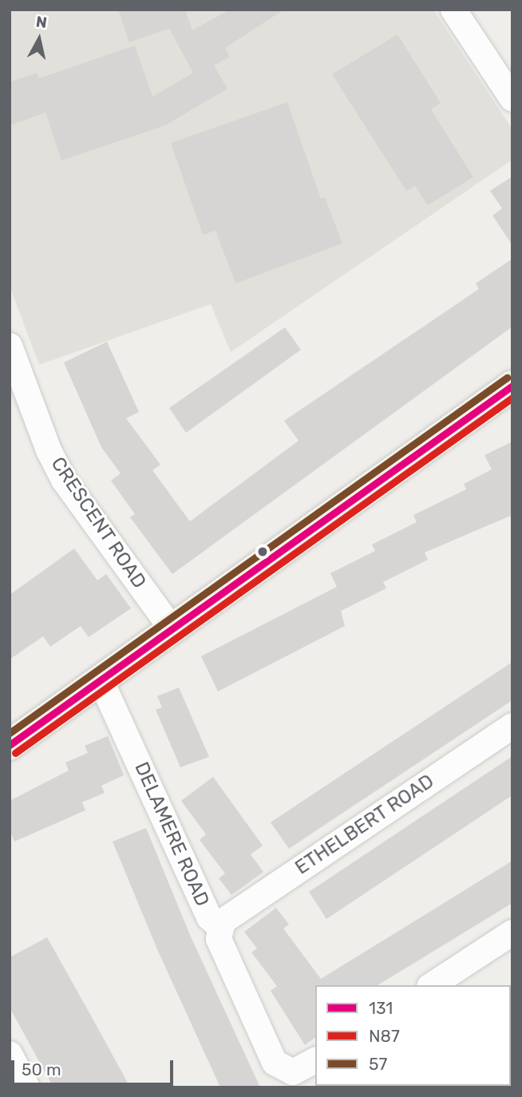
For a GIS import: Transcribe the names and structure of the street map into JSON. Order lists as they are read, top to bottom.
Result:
{
  "streets": {
    "street": ["CRESCENT ROAD", "ETHELBERT ROAD", "DELAMERE ROAD"]
  },
  "crossings": [
    ["ETHELBERT ROAD", "DELAMERE ROAD"]
  ],
  "lines": ["transit line 57", "transit line 131", "transit line N87"],
  "legend": ["131", "N87", "57"],
  "scale_bar": "50 m",
  "north": "top"
}
